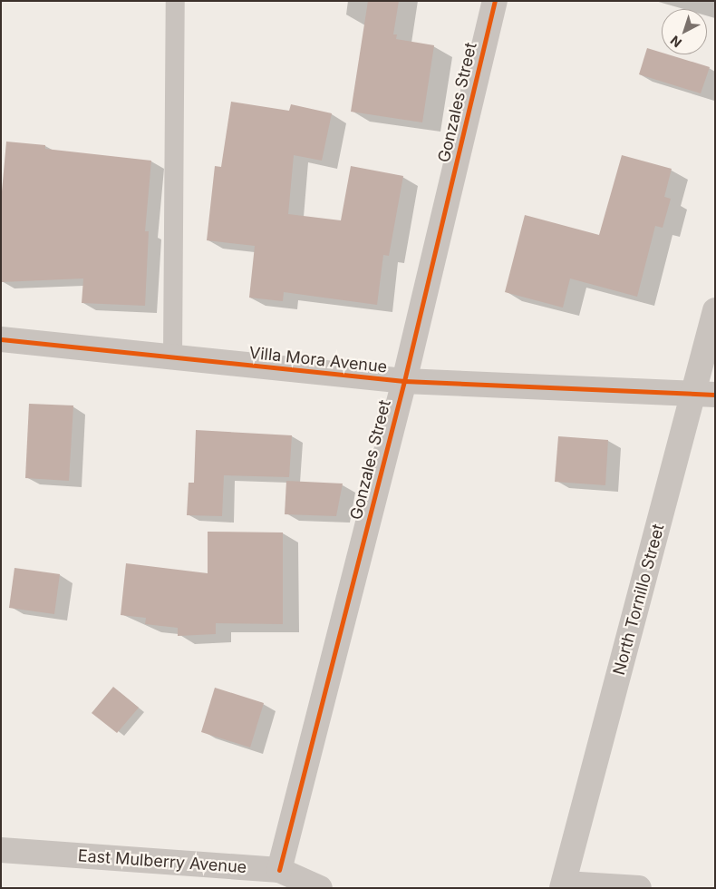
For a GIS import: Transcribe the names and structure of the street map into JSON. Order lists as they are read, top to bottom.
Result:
{
  "streets": {
    "street": [
      "Gonzales Street",
      "Villa Mora Avenue",
      "North Tornillo Street",
      "East Mulberry Avenue"
    ]
  },
  "crossings": [
    ["Gonzales Street", "Villa Mora Avenue"],
    ["Gonzales Street", "East Mulberry Avenue"],
    ["Villa Mora Avenue", "North Tornillo Street"]
  ],
  "north": "bottom left"
}
